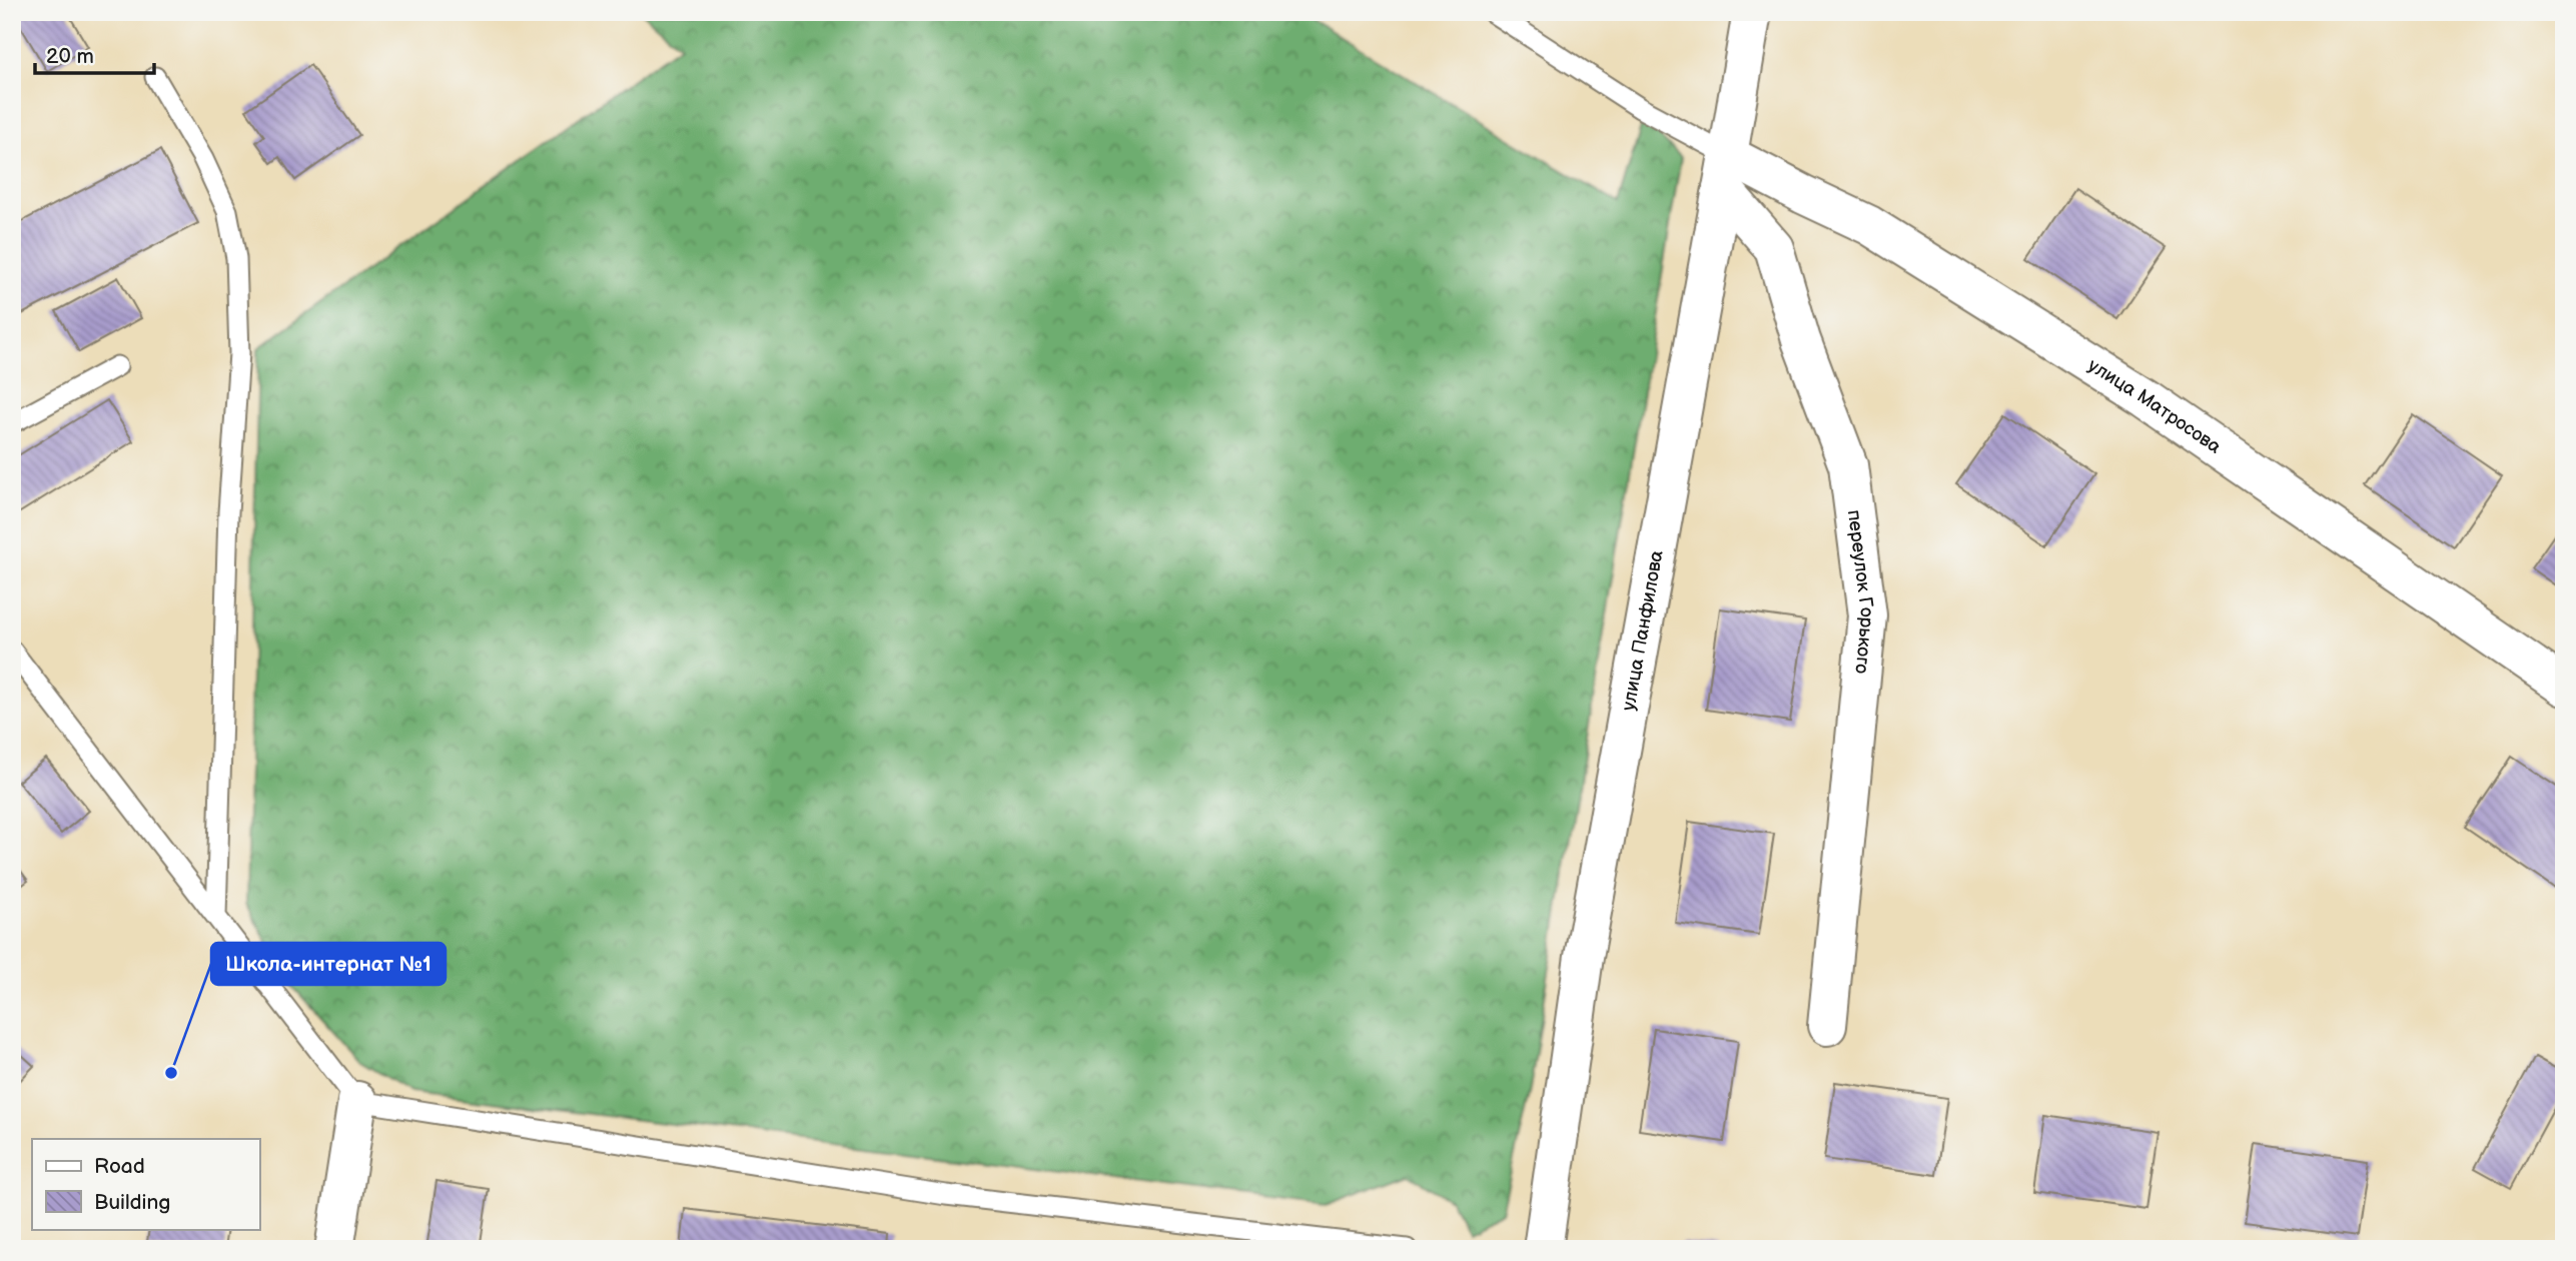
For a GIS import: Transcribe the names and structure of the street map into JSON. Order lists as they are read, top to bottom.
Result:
{
  "streets": {
    "street": ["улица Матросова", "переулок Горького", "улица Панфилова"]
  },
  "crossings": [
    ["улица Матросова", "переулок Горького"],
    ["улица Матросова", "улица Панфилова"],
    ["переулок Горького", "улица Панфилова"]
  ],
  "places": ["Школа-интернат №1"],
  "legend": ["Road", "Building"],
  "scale_bar": "20 m"
}
